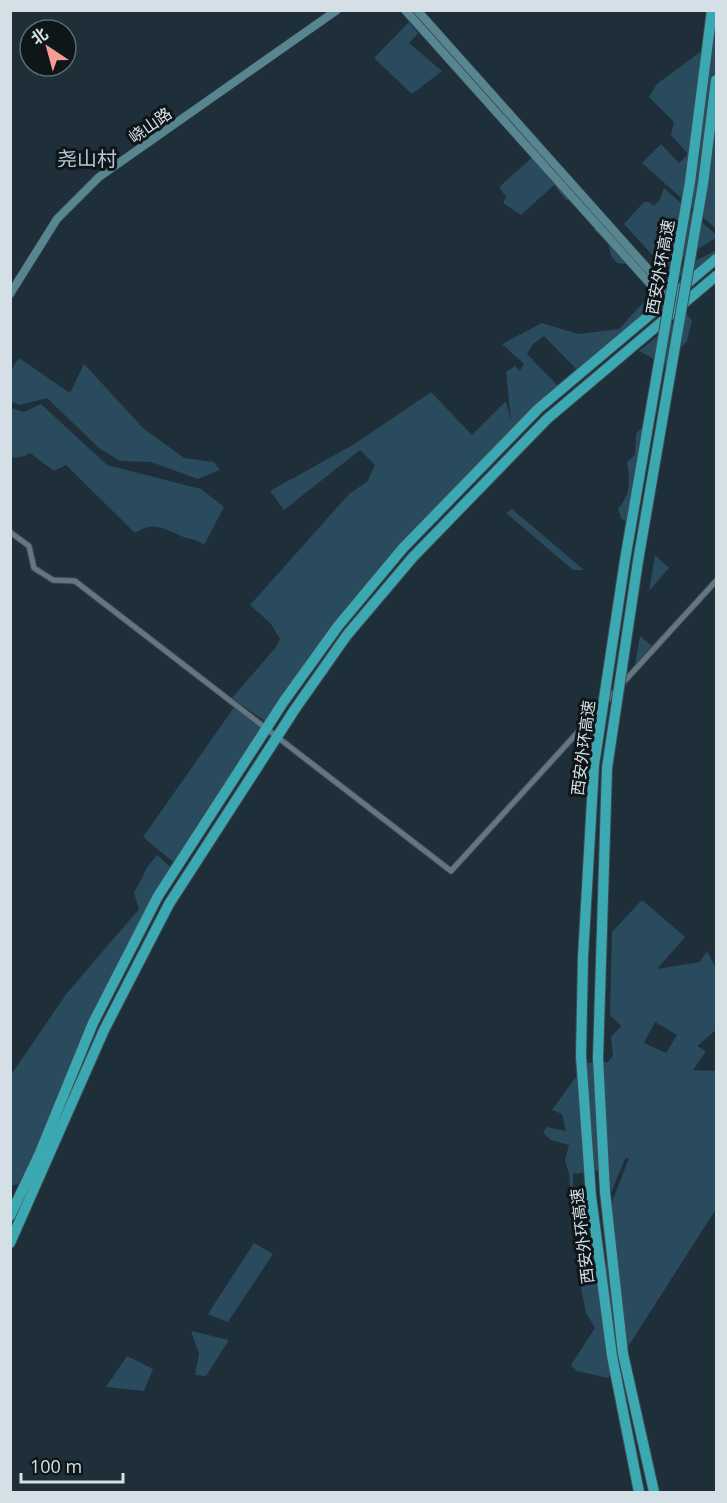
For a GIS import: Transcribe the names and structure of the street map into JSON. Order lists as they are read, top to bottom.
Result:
{
  "streets": {
    "highway": ["西安外环高速"],
    "main road": ["峣山路"]
  },
  "districts": ["尧山村"],
  "scale_bar": "100 m",
  "north": "top left"
}
